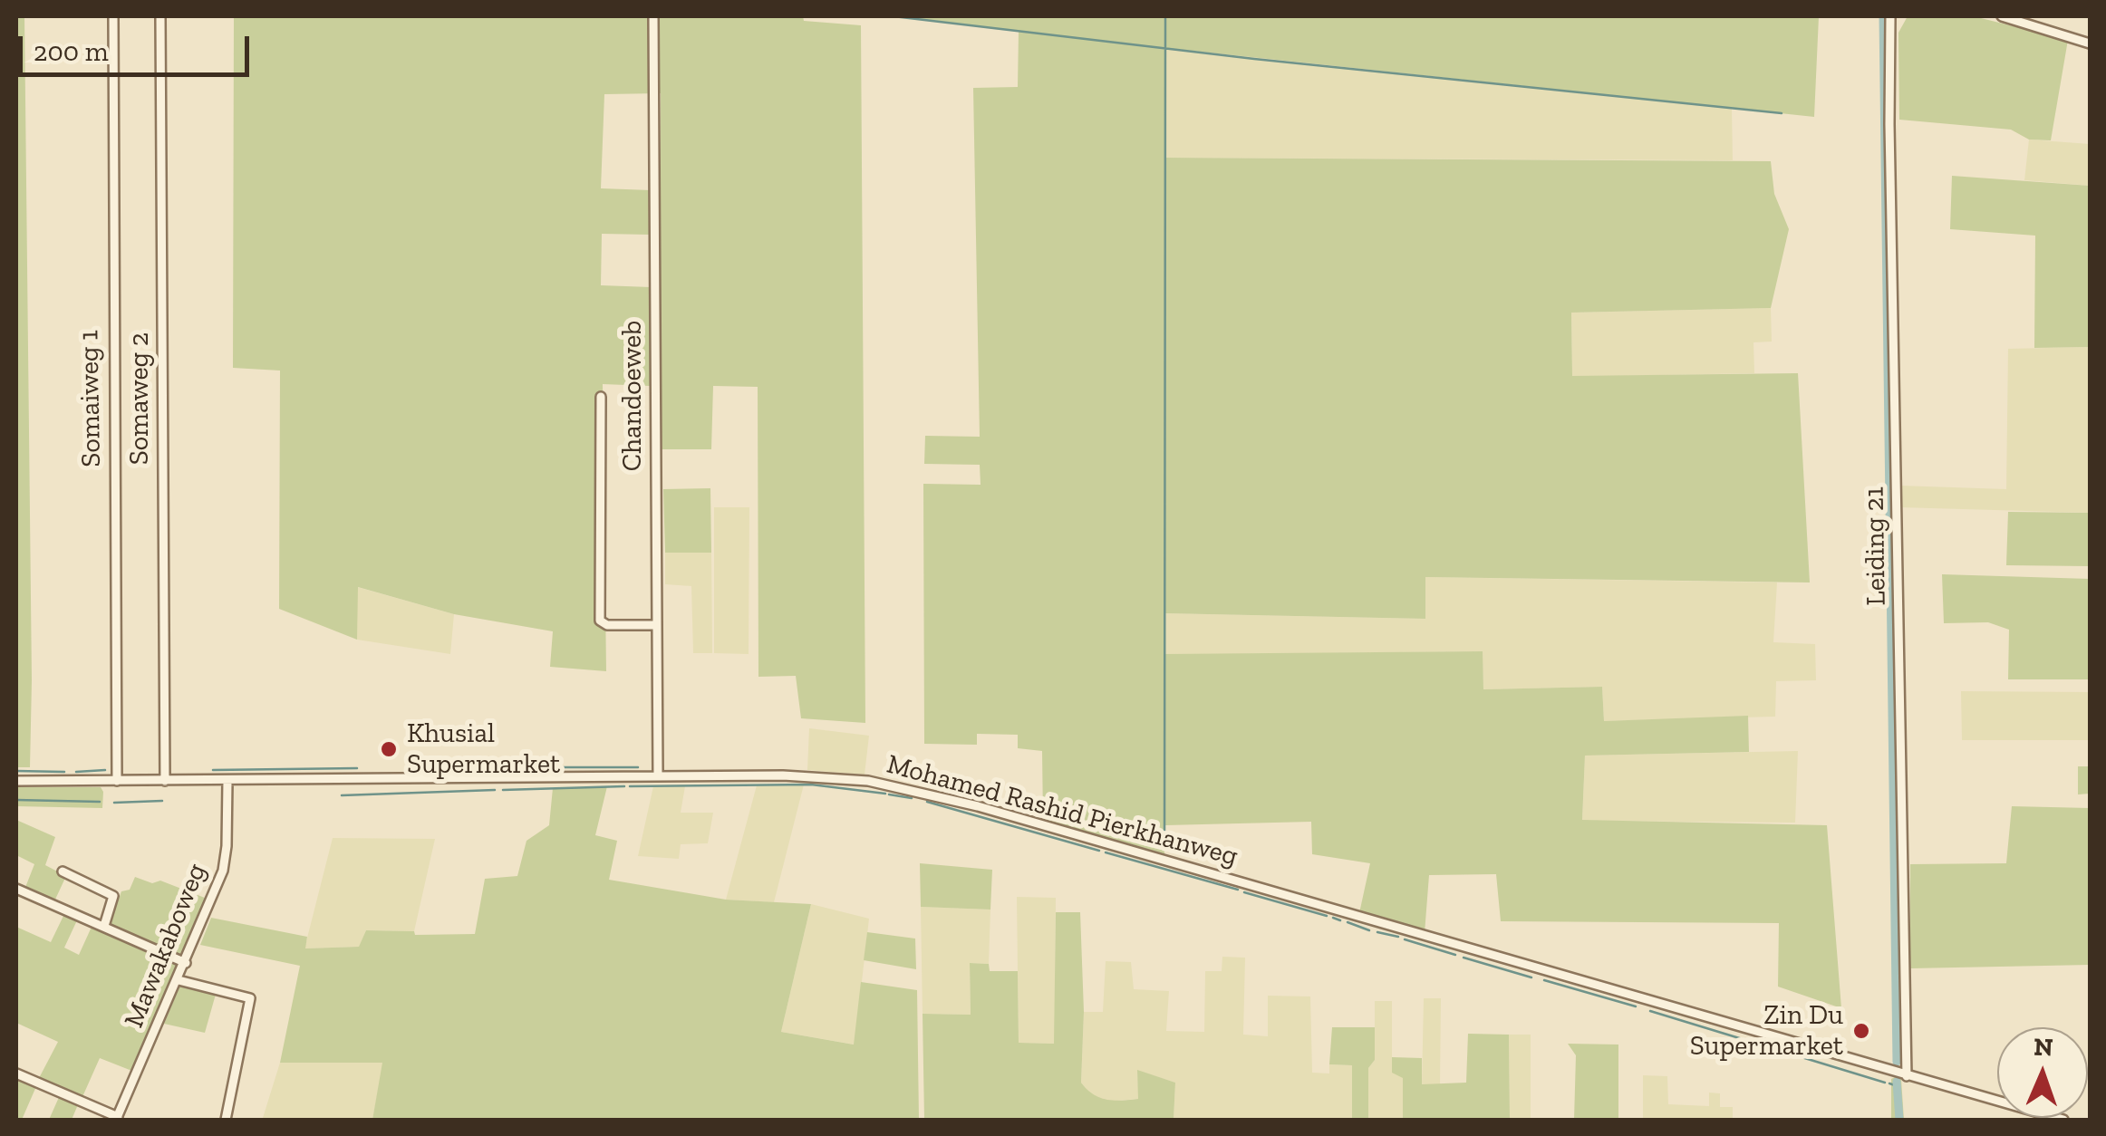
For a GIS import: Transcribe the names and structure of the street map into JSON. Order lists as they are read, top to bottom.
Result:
{
  "streets": {
    "street": [
      "Chandoeweb",
      "Somaiweg 1",
      "Somaweg 2",
      "Leiding 21",
      "Mohamed Rashid Pierkhanweg",
      "Mawakaboweg"
    ]
  },
  "crossings": [
    ["Chandoeweb", "Mohamed Rashid Pierkhanweg"],
    ["Somaiweg 1", "Mohamed Rashid Pierkhanweg"],
    ["Somaweg 2", "Mohamed Rashid Pierkhanweg"],
    ["Leiding 21", "Mohamed Rashid Pierkhanweg"],
    ["Mohamed Rashid Pierkhanweg", "Mawakaboweg"]
  ],
  "places": ["Khusial Supermarket", "Zin Du Supermarket"],
  "scale_bar": "200 m",
  "north": "top"
}
